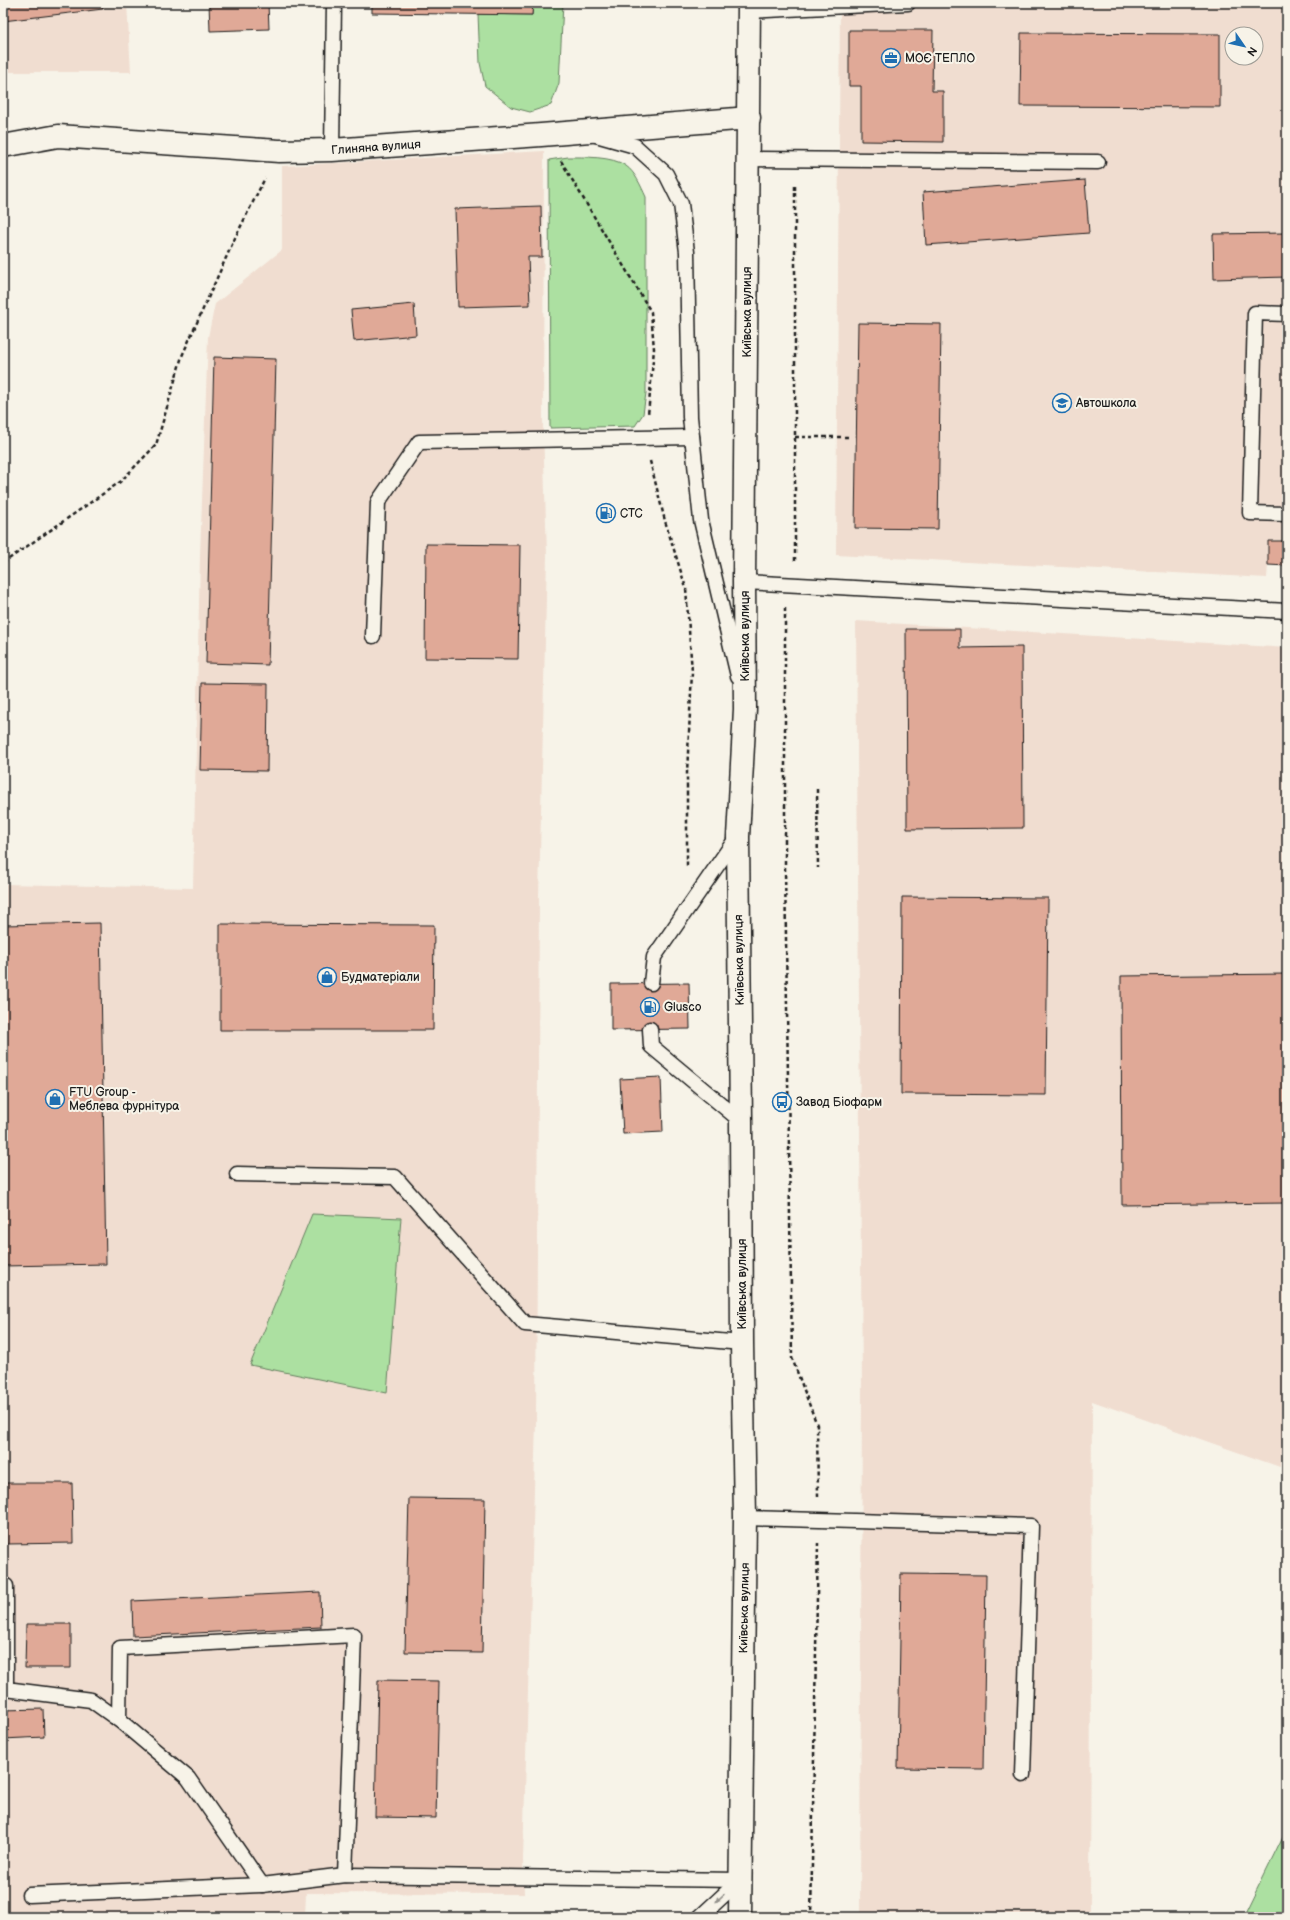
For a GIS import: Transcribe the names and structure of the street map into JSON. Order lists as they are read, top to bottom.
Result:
{
  "streets": {
    "main road": ["Глиняна вулиця", "Київська вулиця"]
  },
  "crossings": [
    ["Глиняна вулиця", "Київська вулиця"]
  ],
  "places": {
    "office": ["МОЄ ТЕПЛО"],
    "school or university": ["Автошкола"],
    "fuel station": ["СТС", "Glusco"],
    "shop": ["Будматеріали", "FTU Group - Меблева фурнітура"],
    "bus stop": ["Завод Біофарм"]
  },
  "north": "bottom right"
}
